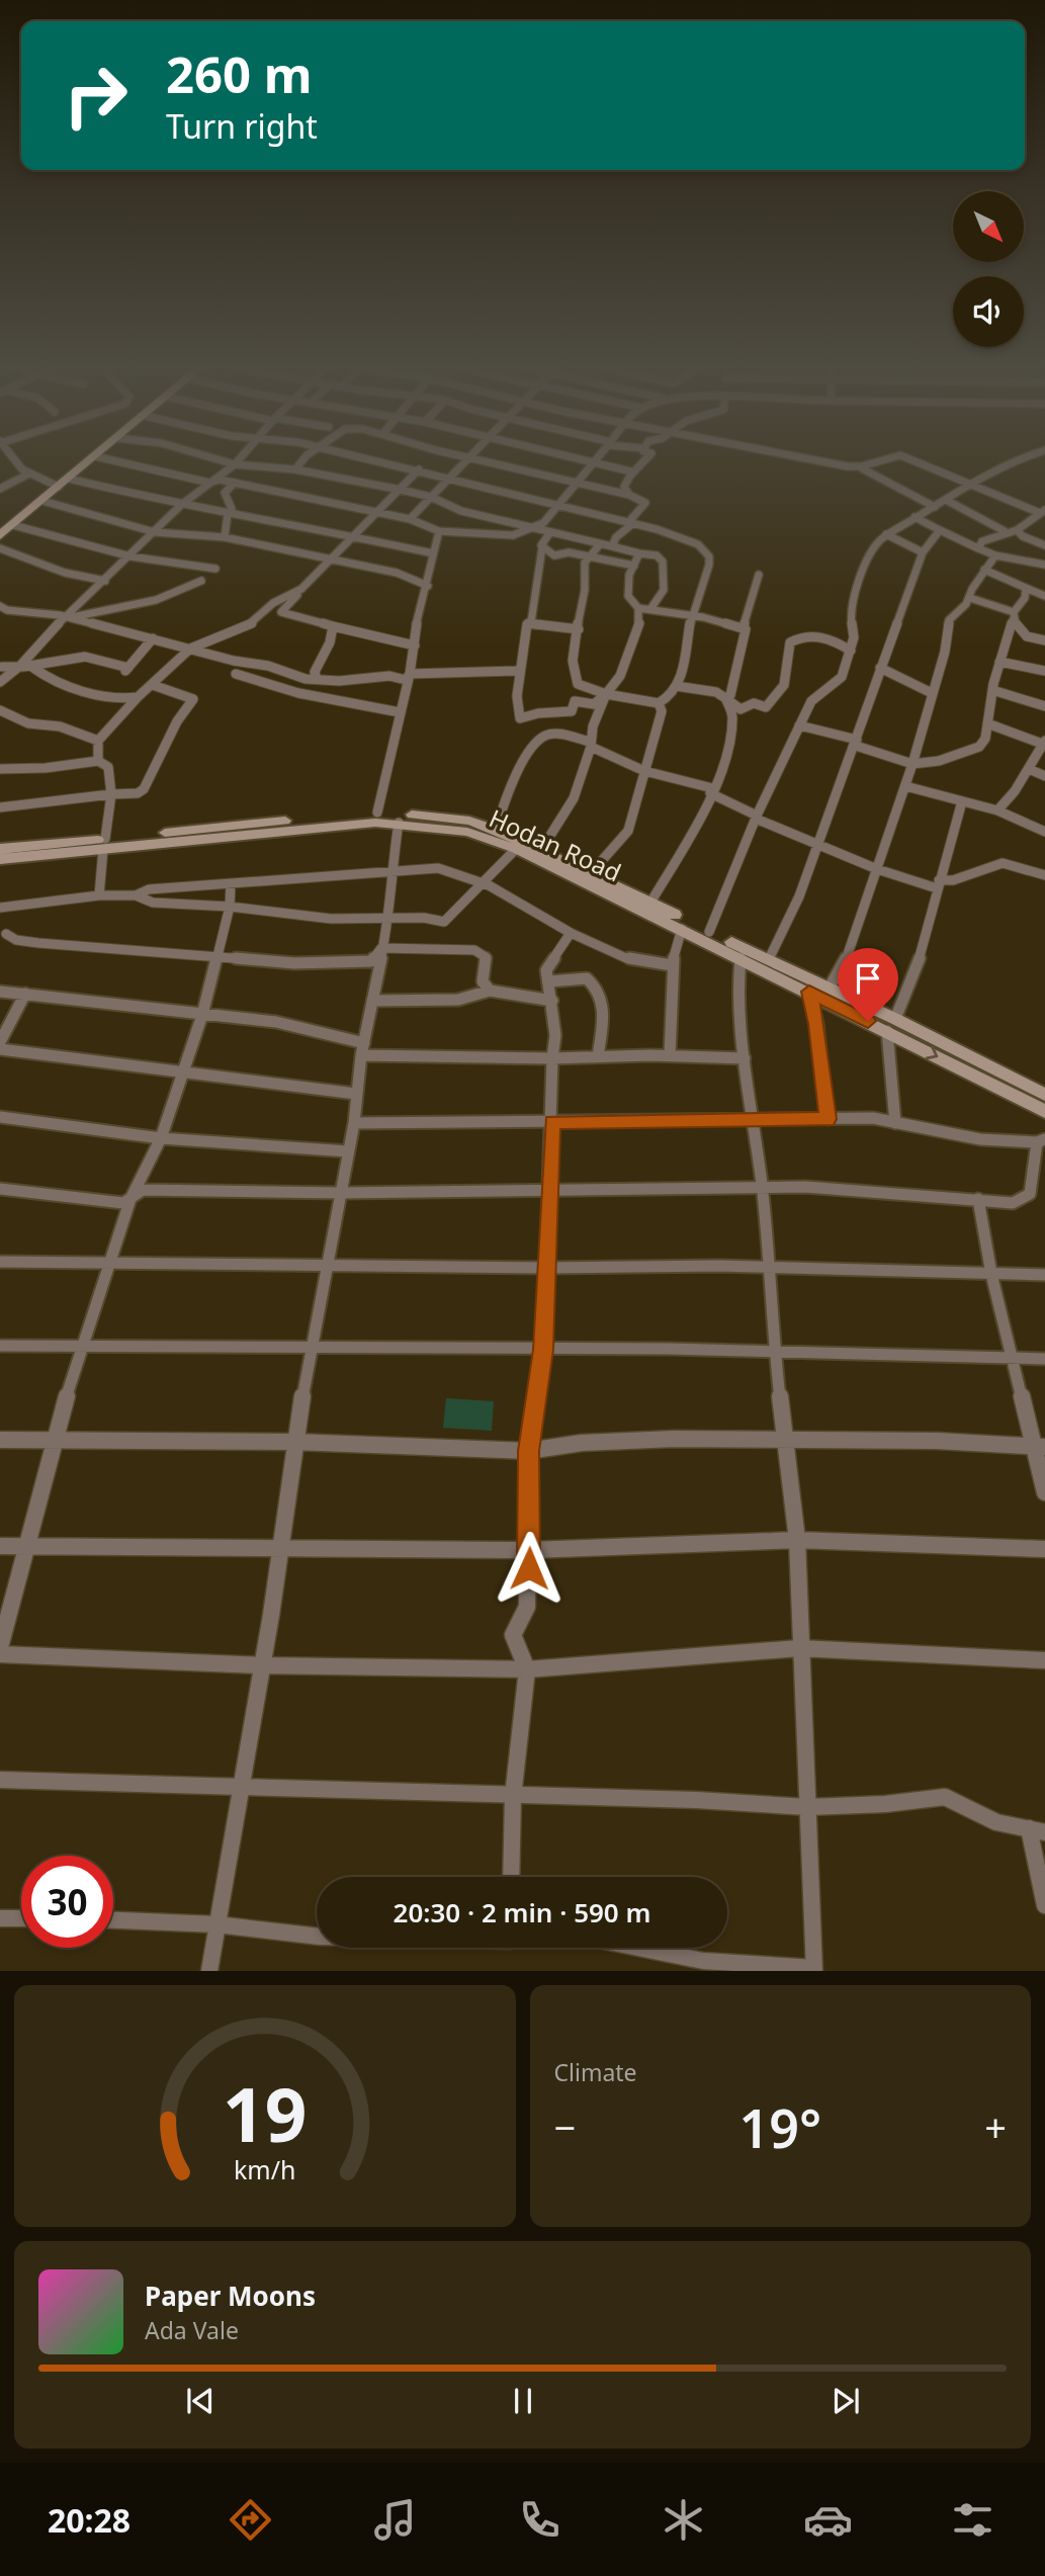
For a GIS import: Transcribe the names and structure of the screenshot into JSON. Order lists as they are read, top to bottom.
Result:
{
  "streets": {
    "main road": ["Hodan Road"]
  },
  "north": "bottom right",
  "page": {
    "turn": ["260 m", "Turn right"],
    "limit": "30",
    "trip": "20:30 · 2 min · 590 m",
    "tile": "Climate",
    "heat": ["−", "19°", "+"],
    "song": ["Paper Moons", "Ada Vale"],
    "tabs": "20:28",
    "gauge": ["19", "km/h"]
  }
}
